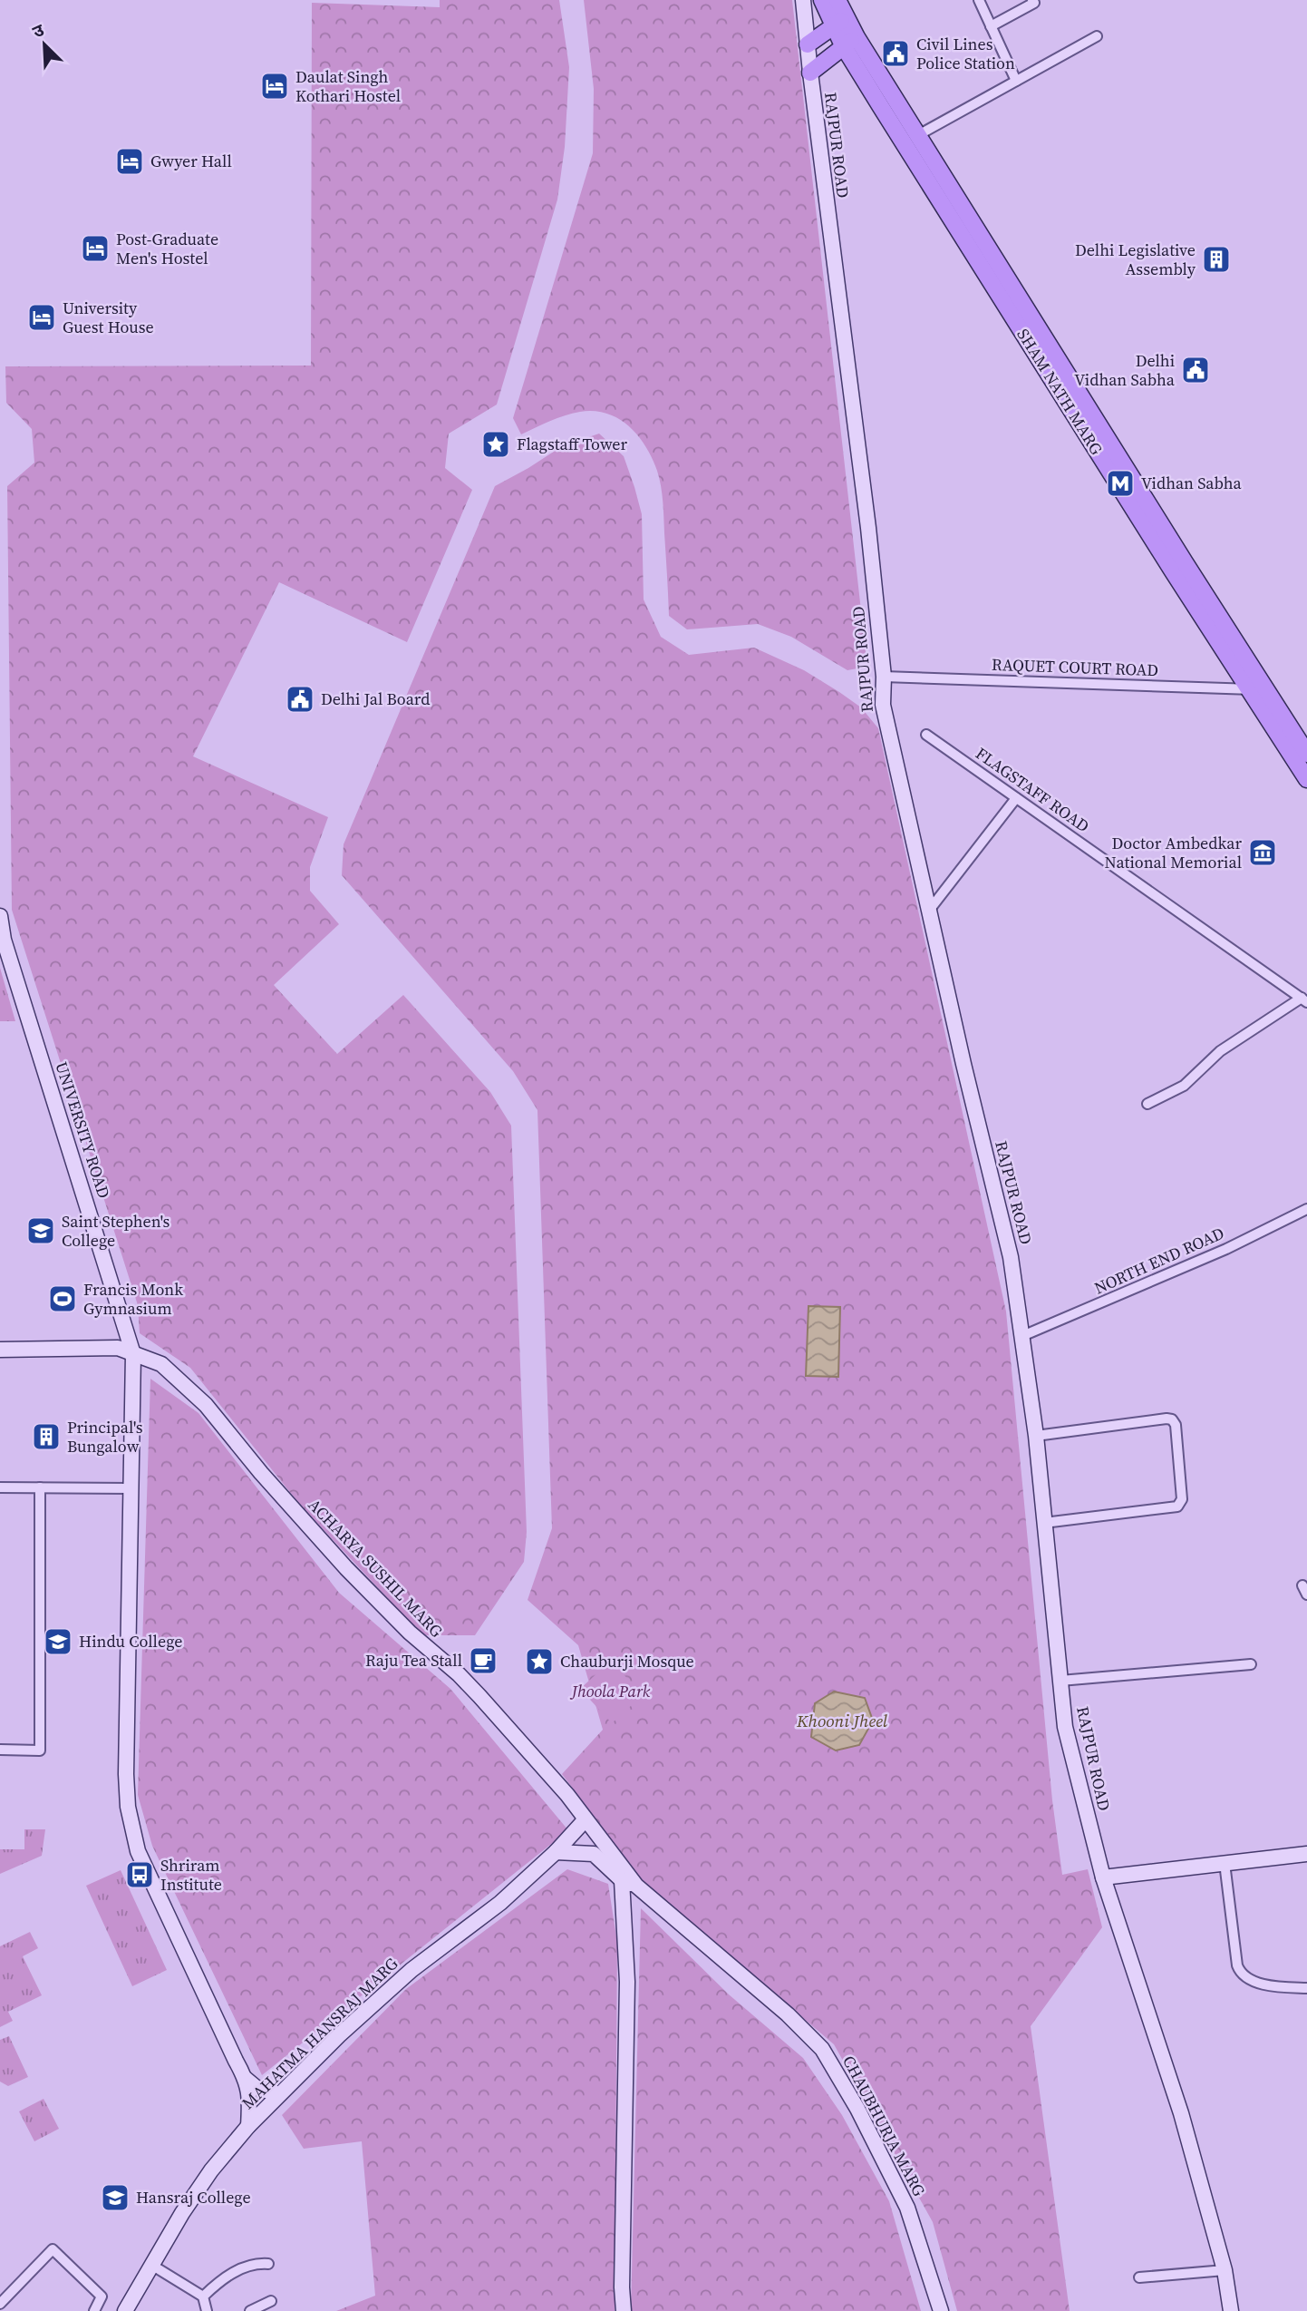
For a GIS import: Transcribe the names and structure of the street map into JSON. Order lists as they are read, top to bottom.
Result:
{
  "streets": {
    "main road": ["SHAM NATH MARG"],
    "street": [
      "RAJPUR ROAD",
      "RAQUET COURT ROAD",
      "FLAGSTAFF ROAD",
      "UNIVERSITY ROAD",
      "NORTH END ROAD",
      "ACHARYA SUSHIL MARG",
      "MAHATMA HANSRAJ MARG",
      "CHAUBHURJA MARG"
    ]
  },
  "crossings": [
    ["RAJPUR ROAD", "RAQUET COURT ROAD"],
    ["RAJPUR ROAD", "NORTH END ROAD"],
    ["SHAM NATH MARG", "RAQUET COURT ROAD"],
    ["UNIVERSITY ROAD", "ACHARYA SUSHIL MARG"],
    ["ACHARYA SUSHIL MARG", "MAHATMA HANSRAJ MARG"],
    ["ACHARYA SUSHIL MARG", "CHAUBHURJA MARG"]
  ],
  "water": ["Khooni Jheel"],
  "parks": ["Jhoola Park"],
  "places": {
    "public building": ["Civil Lines Police Station", "Delhi Vidhan Sabha", "Delhi Jal Board"],
    "hotel": [
      "Daulat Singh Kothari Hostel",
      "Gwyer Hall",
      "Post-Graduate Men's Hostel",
      "University Guest House"
    ],
    "building": ["Delhi Legislative Assembly", "Principal's Bungalow"],
    "place": ["Flagstaff Tower", "Chauburji Mosque"],
    "metro station": ["Vidhan Sabha"],
    "museum": ["Doctor Ambedkar National Memorial"],
    "school or university": ["Saint Stephen's College", "Hindu College", "Hansraj College"],
    "sports": ["Francis Monk Gymnasium"],
    "cafe": ["Raju Tea Stall"],
    "bus stop": ["Shriram Institute"]
  },
  "north": "top left"
}
